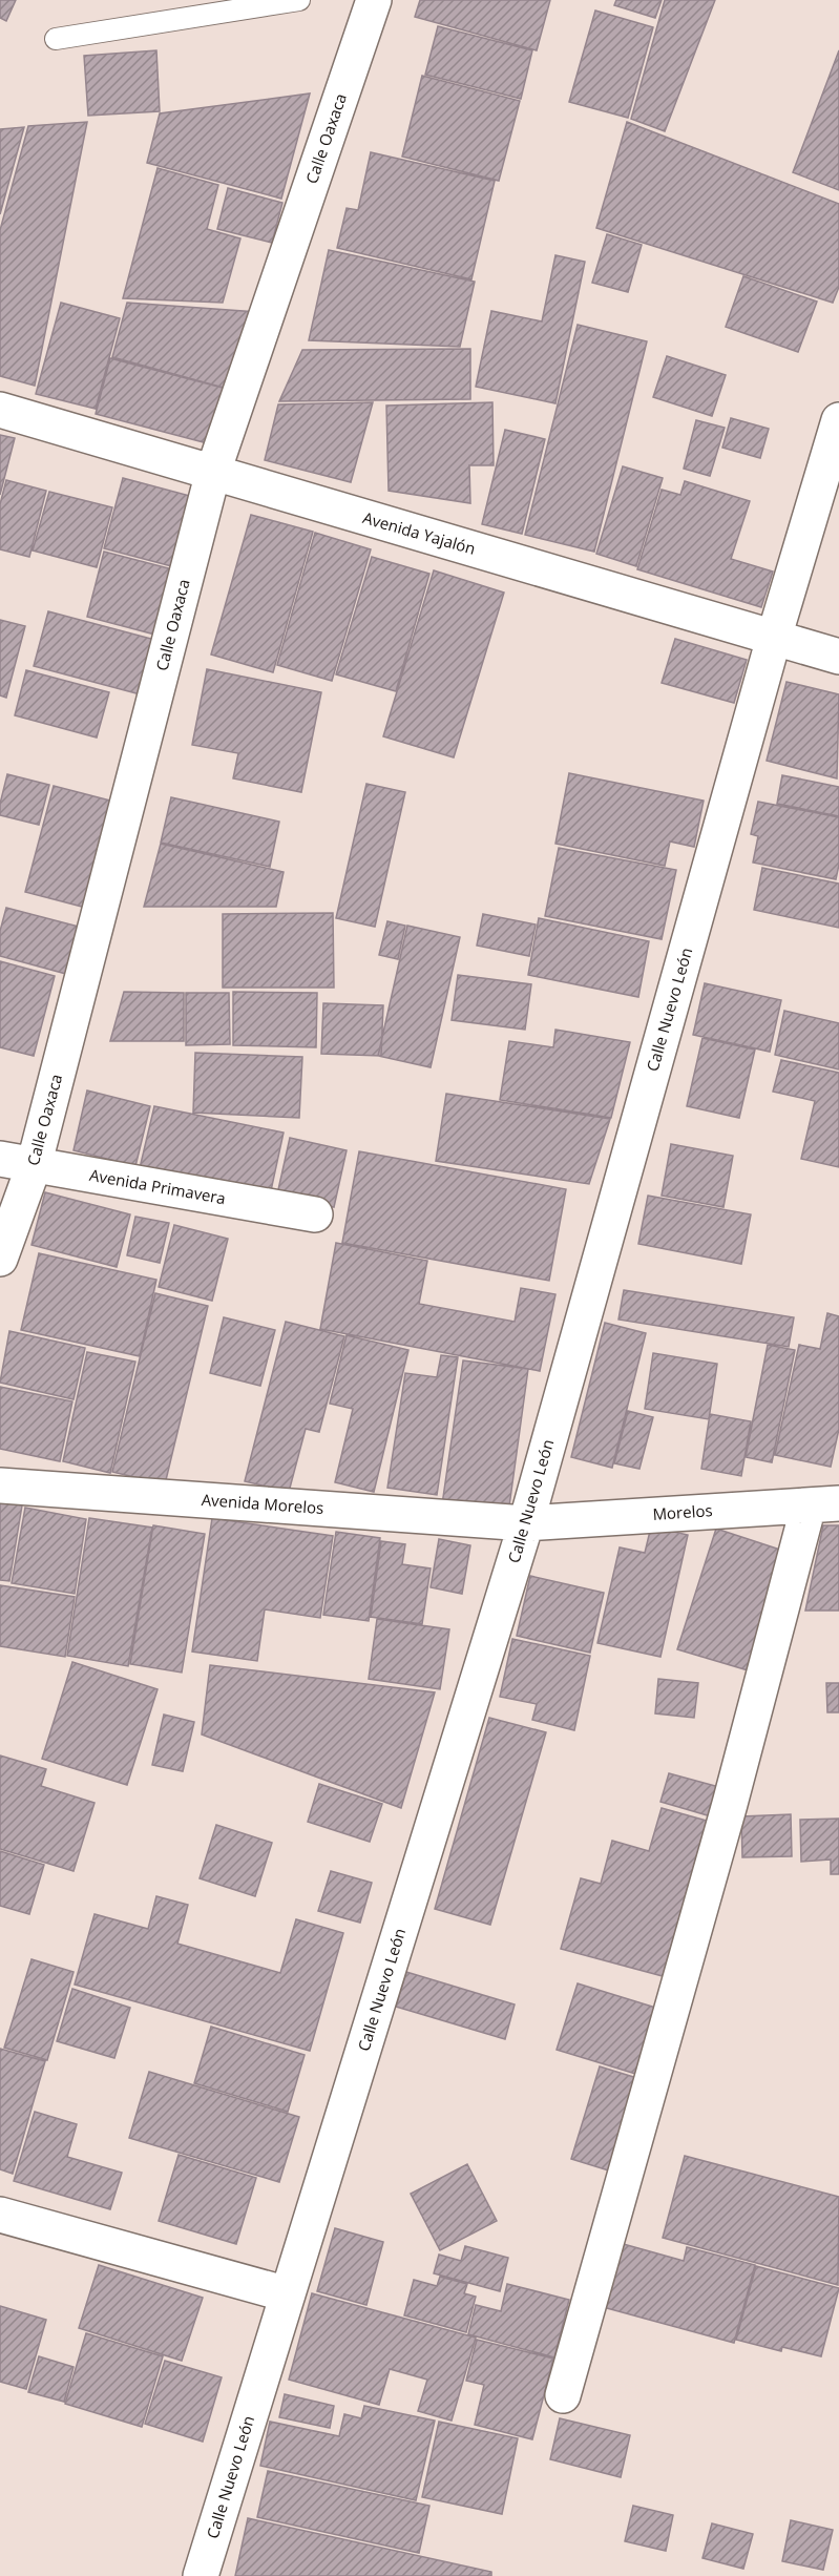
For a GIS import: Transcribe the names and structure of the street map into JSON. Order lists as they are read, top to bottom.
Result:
{
  "streets": {
    "street": [
      "Calle Oaxaca",
      "Avenida Yajalón",
      "Calle Nuevo León",
      "Avenida Primavera",
      "Avenida Morelos",
      "Morelos"
    ]
  },
  "crossings": [
    ["Calle Oaxaca", "Avenida Yajalón"],
    ["Calle Oaxaca", "Avenida Primavera"],
    ["Avenida Yajalón", "Calle Nuevo León"],
    ["Calle Nuevo León", "Avenida Morelos"],
    ["Calle Nuevo León", "Morelos"],
    ["Avenida Morelos", "Morelos"]
  ]
}
